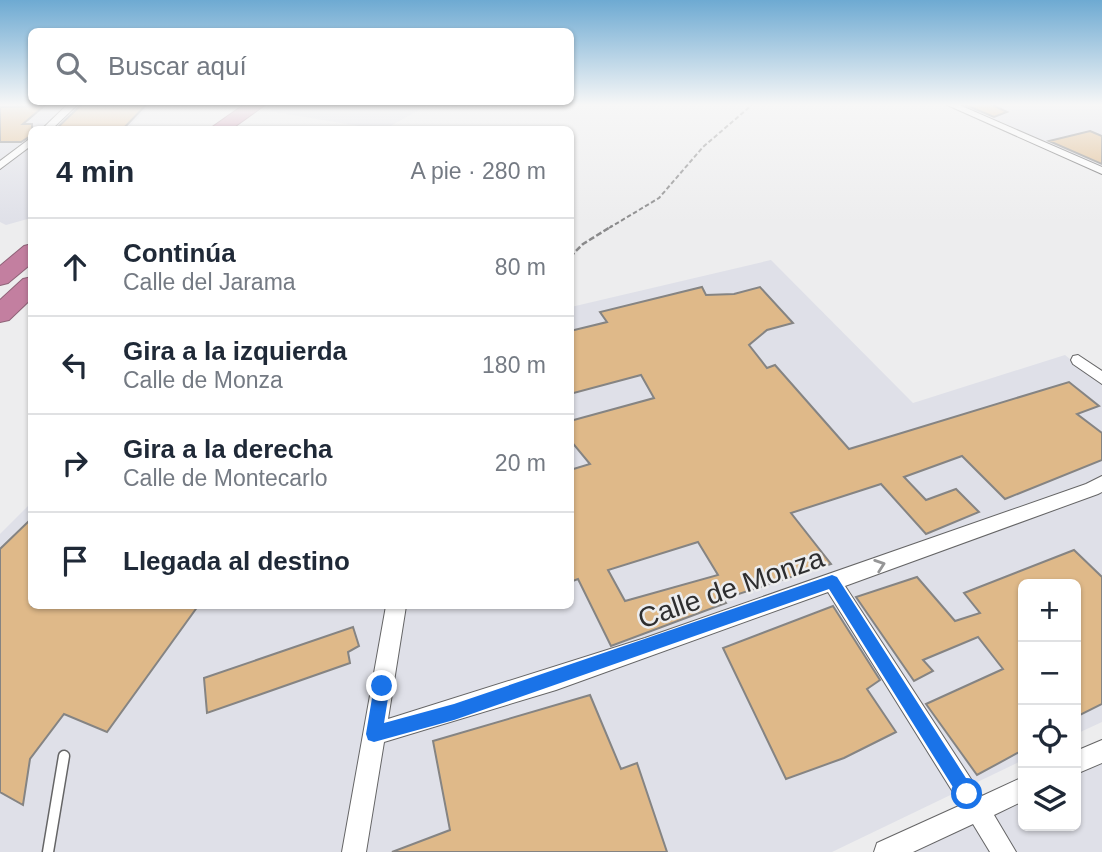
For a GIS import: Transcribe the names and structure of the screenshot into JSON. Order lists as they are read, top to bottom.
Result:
{
  "streets": {
    "street": ["Calle de Monza"]
  },
  "one_way": ["Calle de Monza"],
  "page": {
    "search": "Buscar aquí",
    "heading": ["4 min", "A pie · 280 m"],
    "list": [
      ["Continúa", "Calle del Jarama", "80 m"],
      ["Gira a la izquierda", "Calle de Monza", "180 m"],
      ["Gira a la derecha", "Calle de Montecarlo", "20 m"],
      "Llegada al destino"
    ],
    "map_buttons": ["+", "−"]
  }
}
